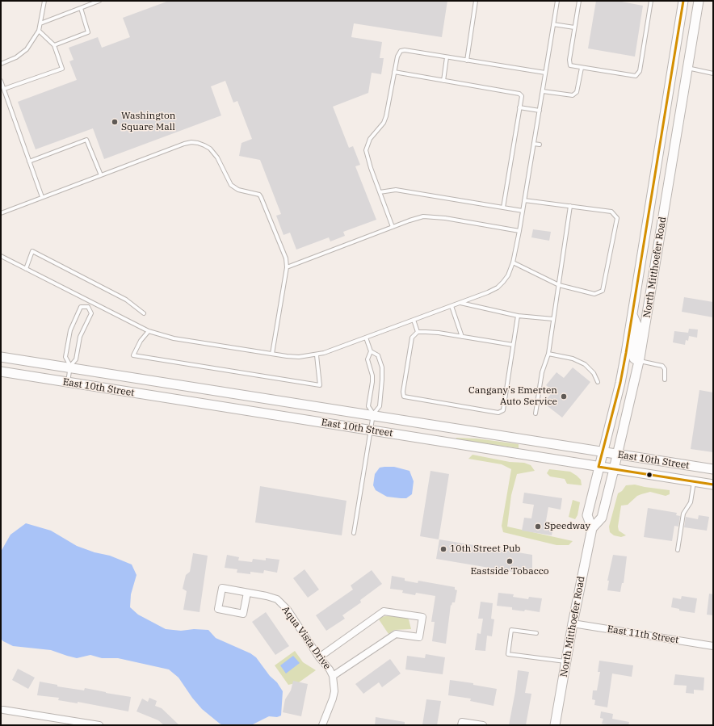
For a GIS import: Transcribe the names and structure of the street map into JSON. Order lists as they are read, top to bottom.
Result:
{
  "streets": {
    "main road": ["North Mitthoefer Road", "East 10th Street"],
    "street": ["East 11th Street", "Aqua Vista Drive"]
  },
  "crossings": [
    ["North Mitthoefer Road", "East 10th Street"],
    ["North Mitthoefer Road", "East 11th Street"]
  ],
  "places": [
    "Washington Square Mall",
    "Cangany's Emerten Auto Service",
    "Speedway",
    "10th Street Pub",
    "Eastside Tobacco"
  ]
}
